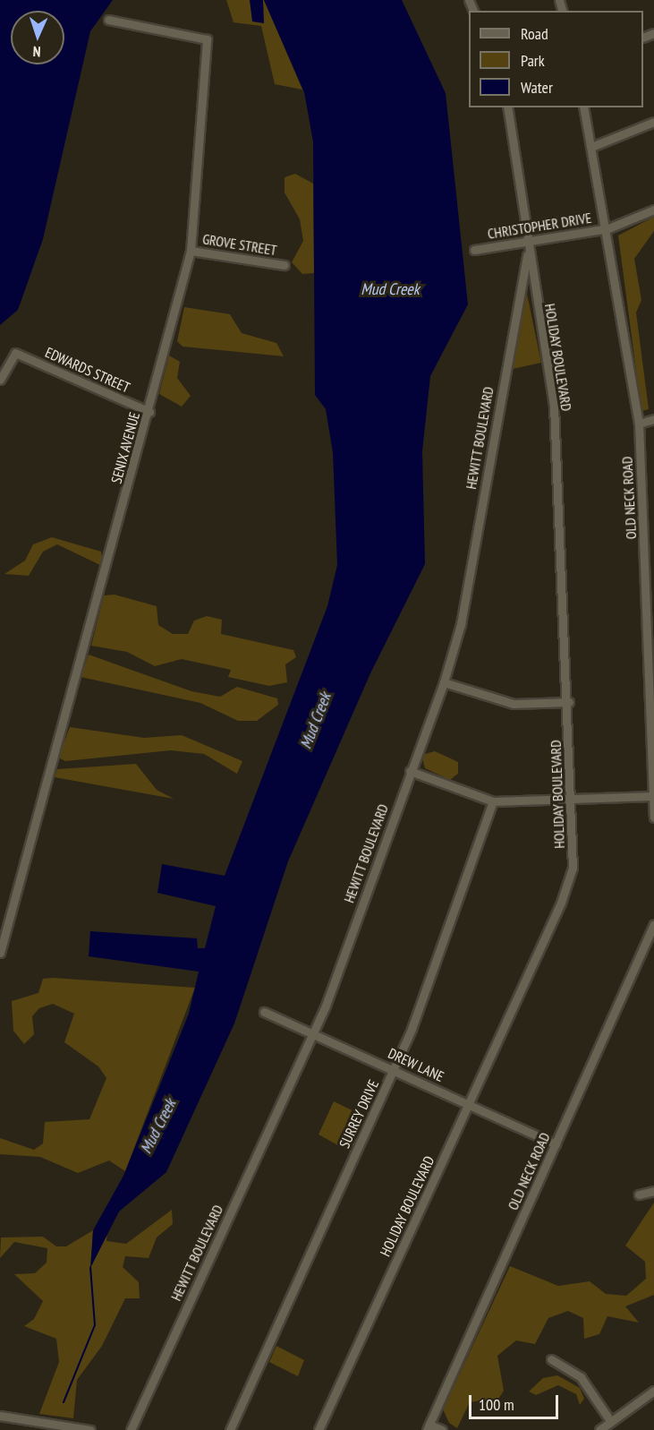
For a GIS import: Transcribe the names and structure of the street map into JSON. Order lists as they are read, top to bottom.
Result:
{
  "streets": {
    "street": [
      "CHRISTOPHER DRIVE",
      "GROVE STREET",
      "HOLIDAY BOULEVARD",
      "EDWARDS STREET",
      "HEWITT BOULEVARD",
      "SENIX AVENUE",
      "OLD NECK ROAD",
      "DREW LANE",
      "SURREY DRIVE"
    ]
  },
  "crossings": [
    ["CHRISTOPHER DRIVE", "HOLIDAY BOULEVARD"],
    ["CHRISTOPHER DRIVE", "OLD NECK ROAD"],
    ["GROVE STREET", "SENIX AVENUE"],
    ["HOLIDAY BOULEVARD", "HEWITT BOULEVARD"],
    ["HOLIDAY BOULEVARD", "DREW LANE"],
    ["EDWARDS STREET", "SENIX AVENUE"],
    ["HEWITT BOULEVARD", "DREW LANE"],
    ["OLD NECK ROAD", "DREW LANE"],
    ["DREW LANE", "SURREY DRIVE"]
  ],
  "water": ["Mud Creek"],
  "legend": ["Road", "Park", "Water"],
  "scale_bar": "100 m",
  "north": "bottom"
}
